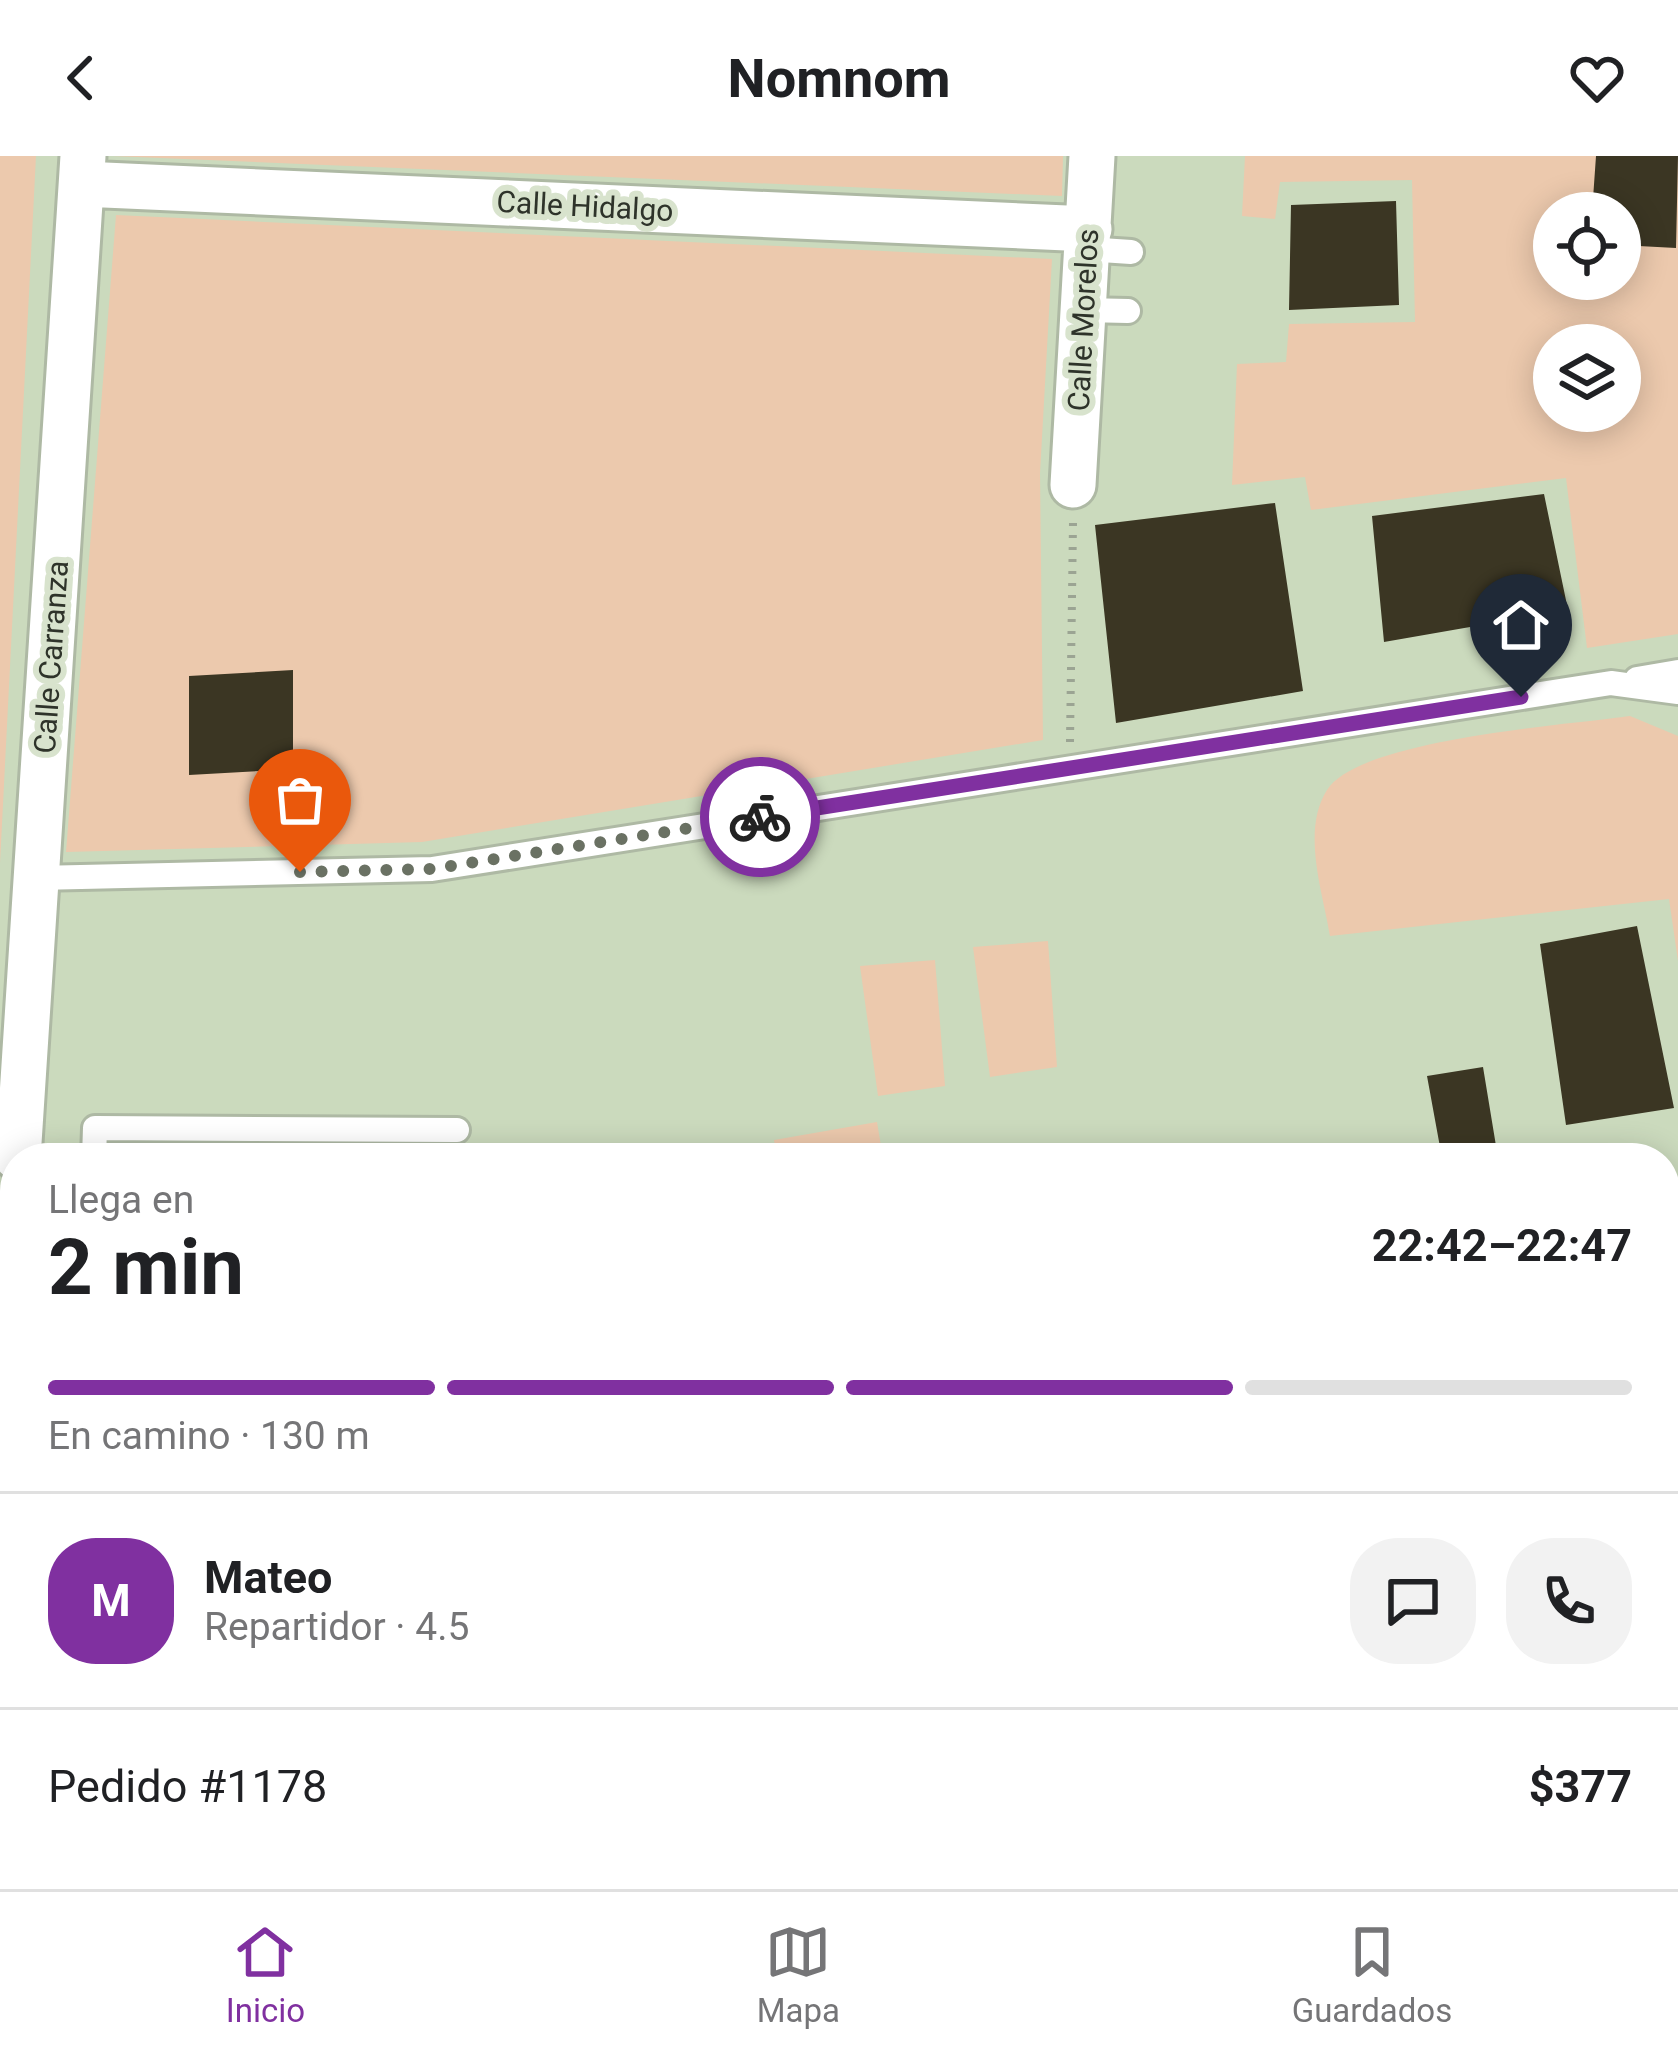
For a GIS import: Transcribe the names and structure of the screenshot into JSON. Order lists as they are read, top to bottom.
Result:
{
  "streets": {
    "street": ["Calle Hidalgo", "Calle Morelos", "Calle Carranza"]
  },
  "crossings": [
    ["Calle Hidalgo", "Calle Morelos"],
    ["Calle Hidalgo", "Calle Carranza"]
  ],
  "page": {
    "header": "Nomnom",
    "heading": ["2 min", "Llega en", "22:42–22:47"],
    "panel": [
      "Mateo",
      "Repartidor · 4.5",
      "Pedido #1178",
      "$377"
    ],
    "bar": "En camino · 130 m",
    "round": "M",
    "tabs": ["Inicio", "Mapa", "Guardados"]
  }
}
